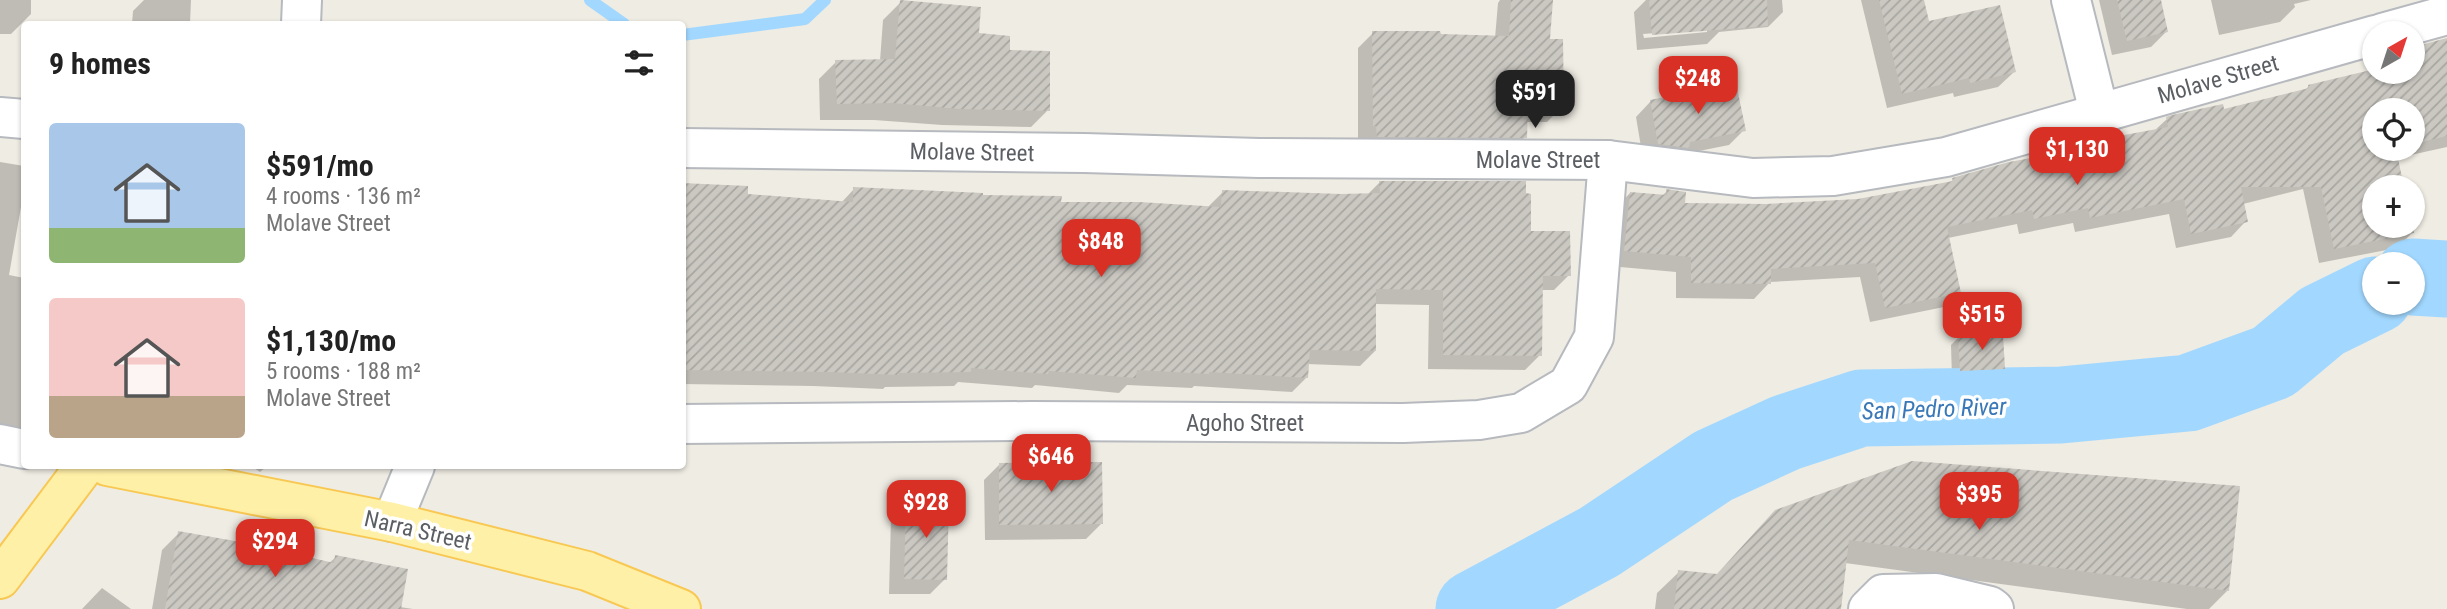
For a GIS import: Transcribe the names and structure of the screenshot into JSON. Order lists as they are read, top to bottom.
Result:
{
  "streets": {
    "main road": ["Narra Street"],
    "street": ["Molave Street", "Agoho Street"]
  },
  "crossings": [
    ["Molave Street", "Agoho Street"]
  ],
  "water": ["San Pedro River"],
  "north": "top right",
  "page": {
    "map_buttons": ["+", "−"],
    "heading": "9 homes",
    "price": [
      "$248",
      "$591",
      "$1,130",
      "$848",
      "$515",
      "$646",
      "$395",
      "$928",
      "$294"
    ],
    "list": [
      {
        "name": "$591/mo",
        "note": "4 rooms · 136 m² · Molave Street"
      },
      {
        "name": "$1,130/mo",
        "note": "5 rooms · 188 m² · Molave Street"
      }
    ]
  }
}
